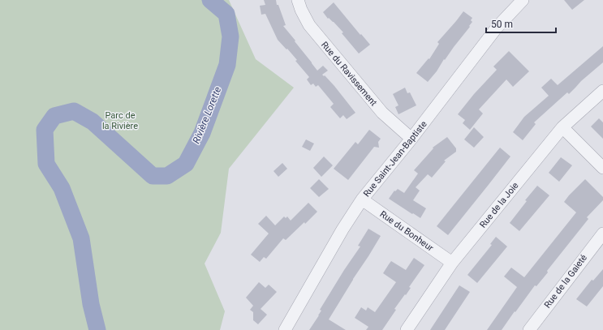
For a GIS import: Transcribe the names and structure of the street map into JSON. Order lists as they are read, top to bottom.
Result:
{
  "streets": {
    "street": [
      "Rue du Ravissement",
      "Rue Saint-Jean-Baptiste",
      "Rue de la Joie",
      "Rue du Bonheur",
      "Rue de la Gaieté"
    ]
  },
  "crossings": [
    ["Rue du Ravissement", "Rue Saint-Jean-Baptiste"],
    ["Rue Saint-Jean-Baptiste", "Rue du Bonheur"],
    ["Rue de la Joie", "Rue du Bonheur"]
  ],
  "water": ["Rivière Lorette"],
  "parks": ["Parc de la Rivière"],
  "scale_bar": "50 m"
}
